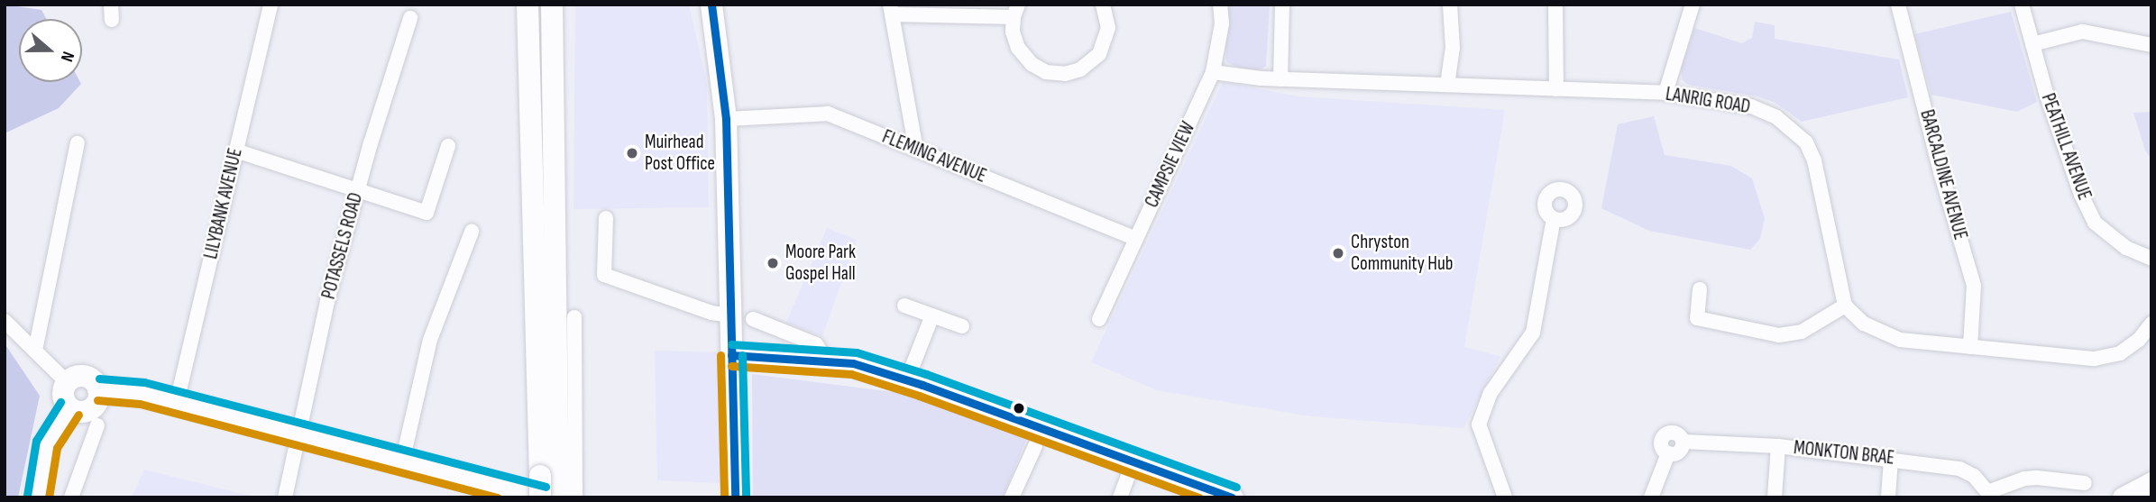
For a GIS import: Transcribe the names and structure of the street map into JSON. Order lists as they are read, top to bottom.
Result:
{
  "streets": {
    "street": [
      "LANRIG ROAD",
      "PEATHILL AVENUE",
      "FLEMING AVENUE",
      "CAMPSIE VIEW",
      "BARCALDINE AVENUE",
      "LILYBANK AVENUE",
      "POTASSELS ROAD",
      "MONKTON BRAE"
    ]
  },
  "crossings": [
    ["LANRIG ROAD", "CAMPSIE VIEW"],
    ["FLEMING AVENUE", "CAMPSIE VIEW"]
  ],
  "places": ["Muirhead Post Office", "Chryston Community Hub", "Moore Park Gospel Hall"],
  "north": "right"
}
